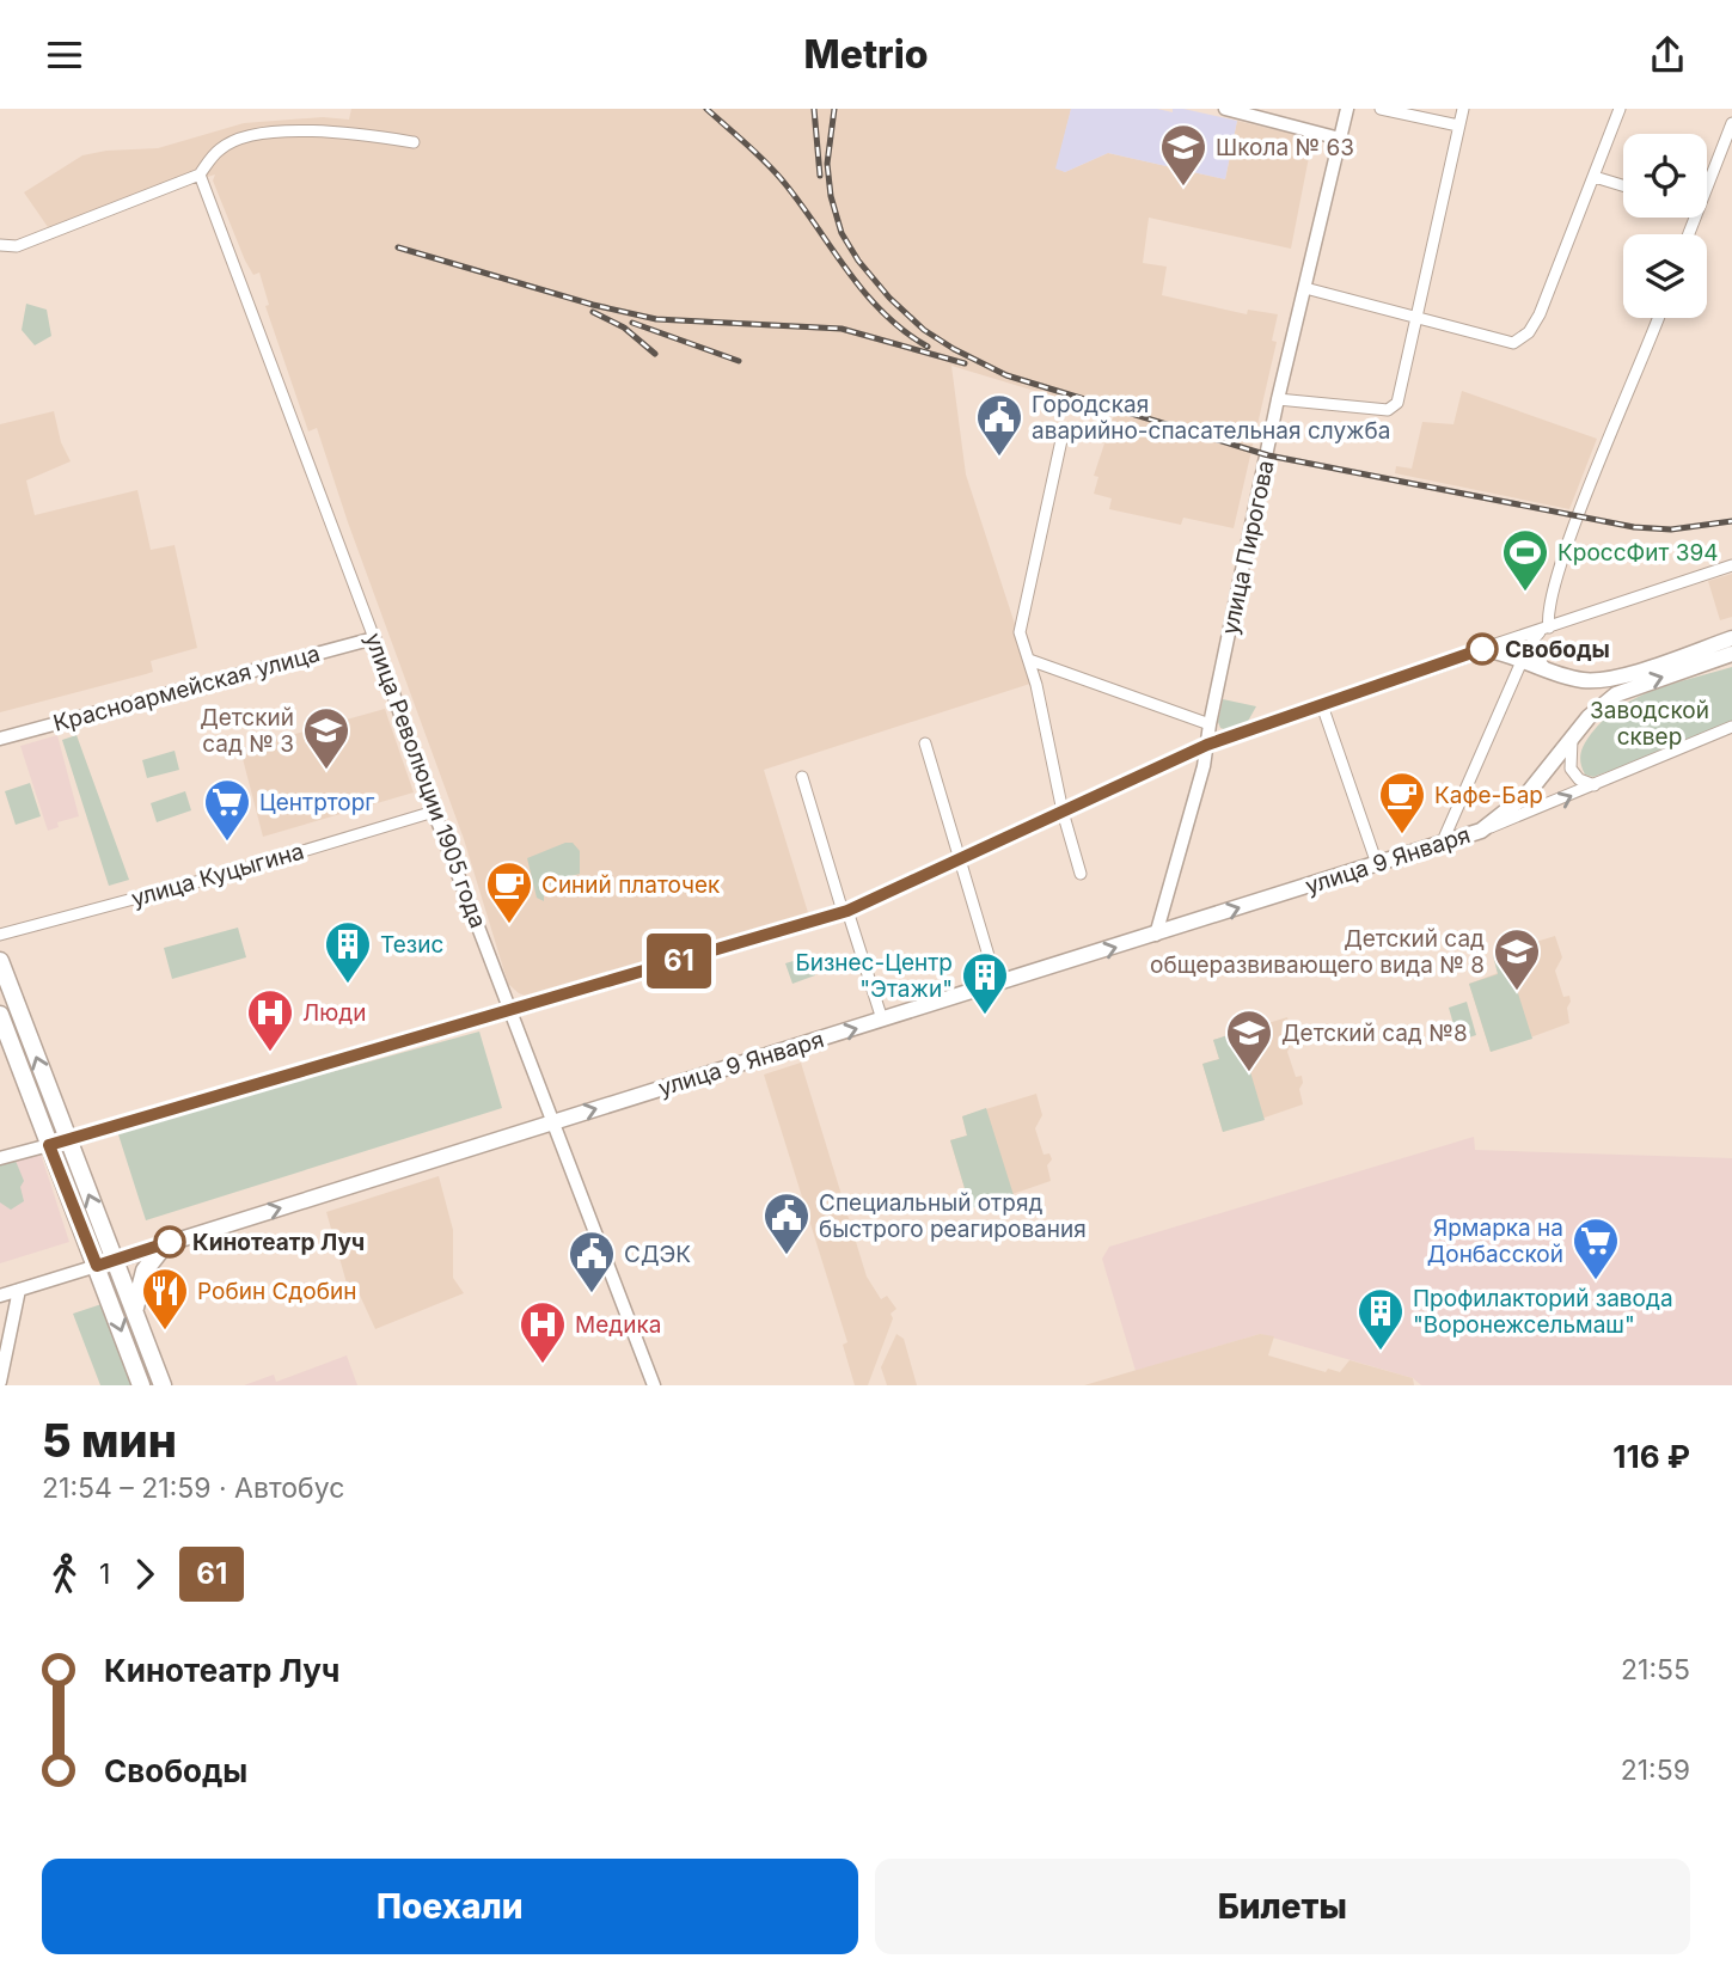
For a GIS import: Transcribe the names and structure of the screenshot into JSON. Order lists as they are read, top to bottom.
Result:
{
  "streets": {
    "main road": ["улица 9 Января"],
    "street": [
      "улица Пирогова",
      "Красноармейская улица",
      "улица Революции 1905 года",
      "улица Куцыгина"
    ]
  },
  "crossings": [
    ["улица Пирогова", "улица 9 Января"],
    ["Красноармейская улица", "улица Революции 1905 года"],
    ["улица Революции 1905 года", "улица 9 Января"],
    ["улица Революции 1905 года", "улица Куцыгина"]
  ],
  "parks": ["Заводской сквер"],
  "places": {
    "school or university": [
      "Школа № 63",
      "Детский сад № 3",
      "Детский сад общеразвивающего вида № 8",
      "Детский сад №8"
    ],
    "public building": ["Городская аварийно-спасательная служба", "Специальный отряд быстрого реагирования", "СДЭК"],
    "sports": ["КроссФит 394"],
    "other": ["Свободы", "Кинотеатр Луч"],
    "cafe": ["Кафе-Бар", "Синий платочек"],
    "supermarket": ["Центрторг", "Ярмарка на Донбасской"],
    "building": ["Тезис", "Бизнес-Центр \"Этажи\"", "Профилакторий завода \"Воронежсельмаш\""],
    "hospital": ["Люди", "Медика"],
    "restaurant": ["Робин Сдобин"]
  },
  "lines": ["bus line 61"],
  "page": {
    "header": "Metrio",
    "on_map": "61",
    "heading": ["5 мин", "21:54 – 21:59 · Автобус", "116 ₽"],
    "legs": ["1", "61"],
    "list": [
      {
        "name": "Кинотеатр Луч",
        "value": "21:55"
      },
      {
        "name": "Свободы",
        "value": "21:59"
      }
    ],
    "buttons": ["Поехали", "Билеты"]
  }
}
